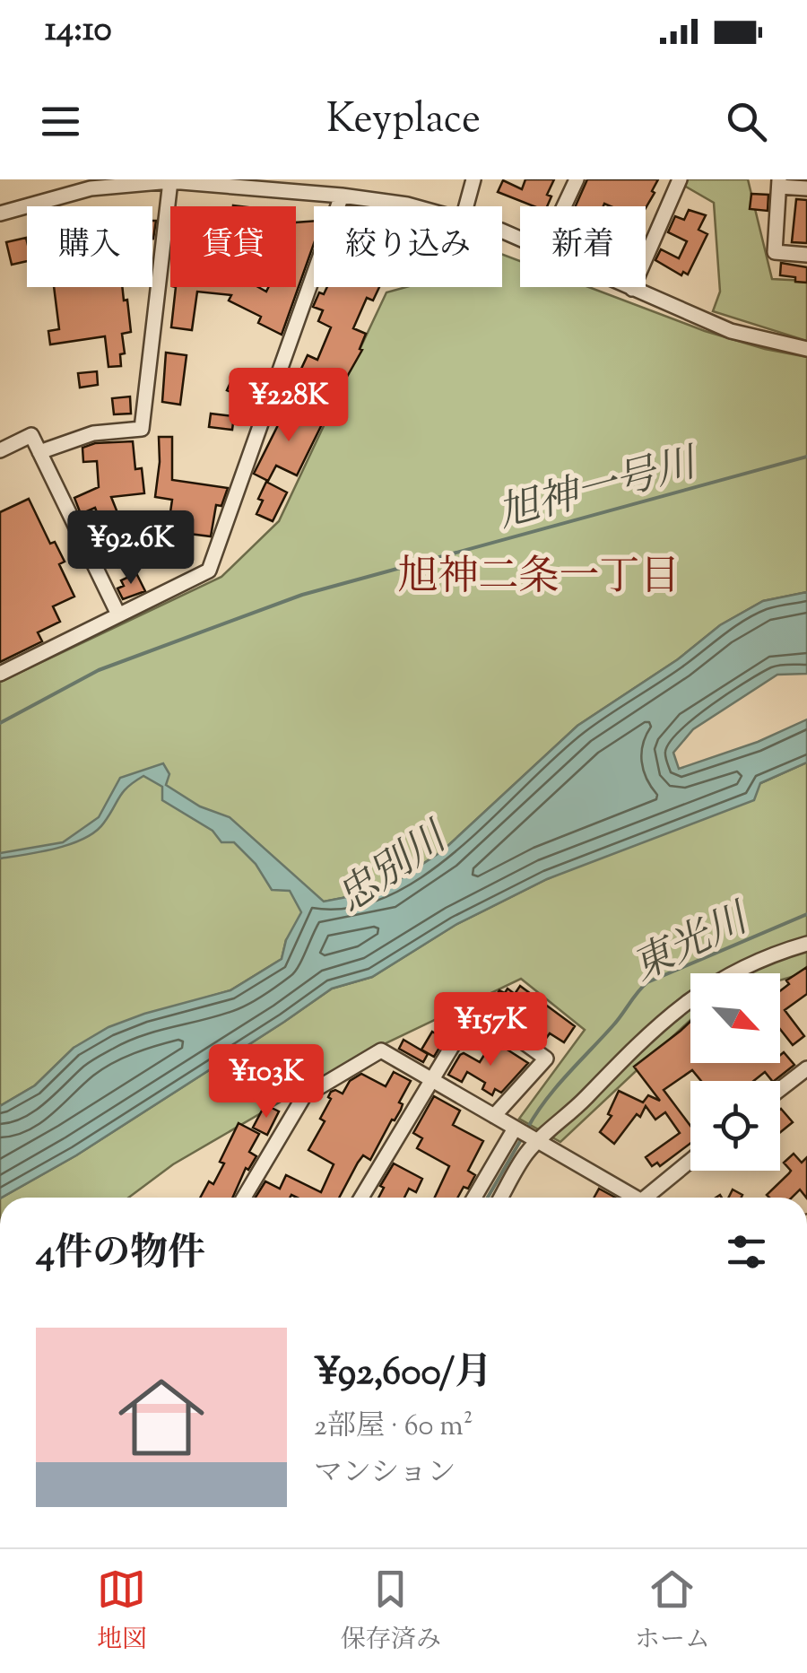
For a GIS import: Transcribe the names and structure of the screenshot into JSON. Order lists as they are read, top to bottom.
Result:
{
  "districts": ["旭神二条一丁目"],
  "water": ["旭神一号川", "忠別川", "東光川"],
  "north": "bottom right",
  "page": {
    "status": "14:10",
    "header": "Keyplace",
    "chip": [
      "購入",
      "賃貸",
      "絞り込み",
      "新着"
    ],
    "price": [
      "¥228K",
      "¥92.6K",
      "¥157K",
      "¥103K"
    ],
    "heading": "4件の物件",
    "list": [
      {
        "name": "¥92,600/月",
        "note": "2部屋 · 60 m² · マンション"
      }
    ],
    "tabs": ["地図", "保存済み", "ホーム"]
  }
}
